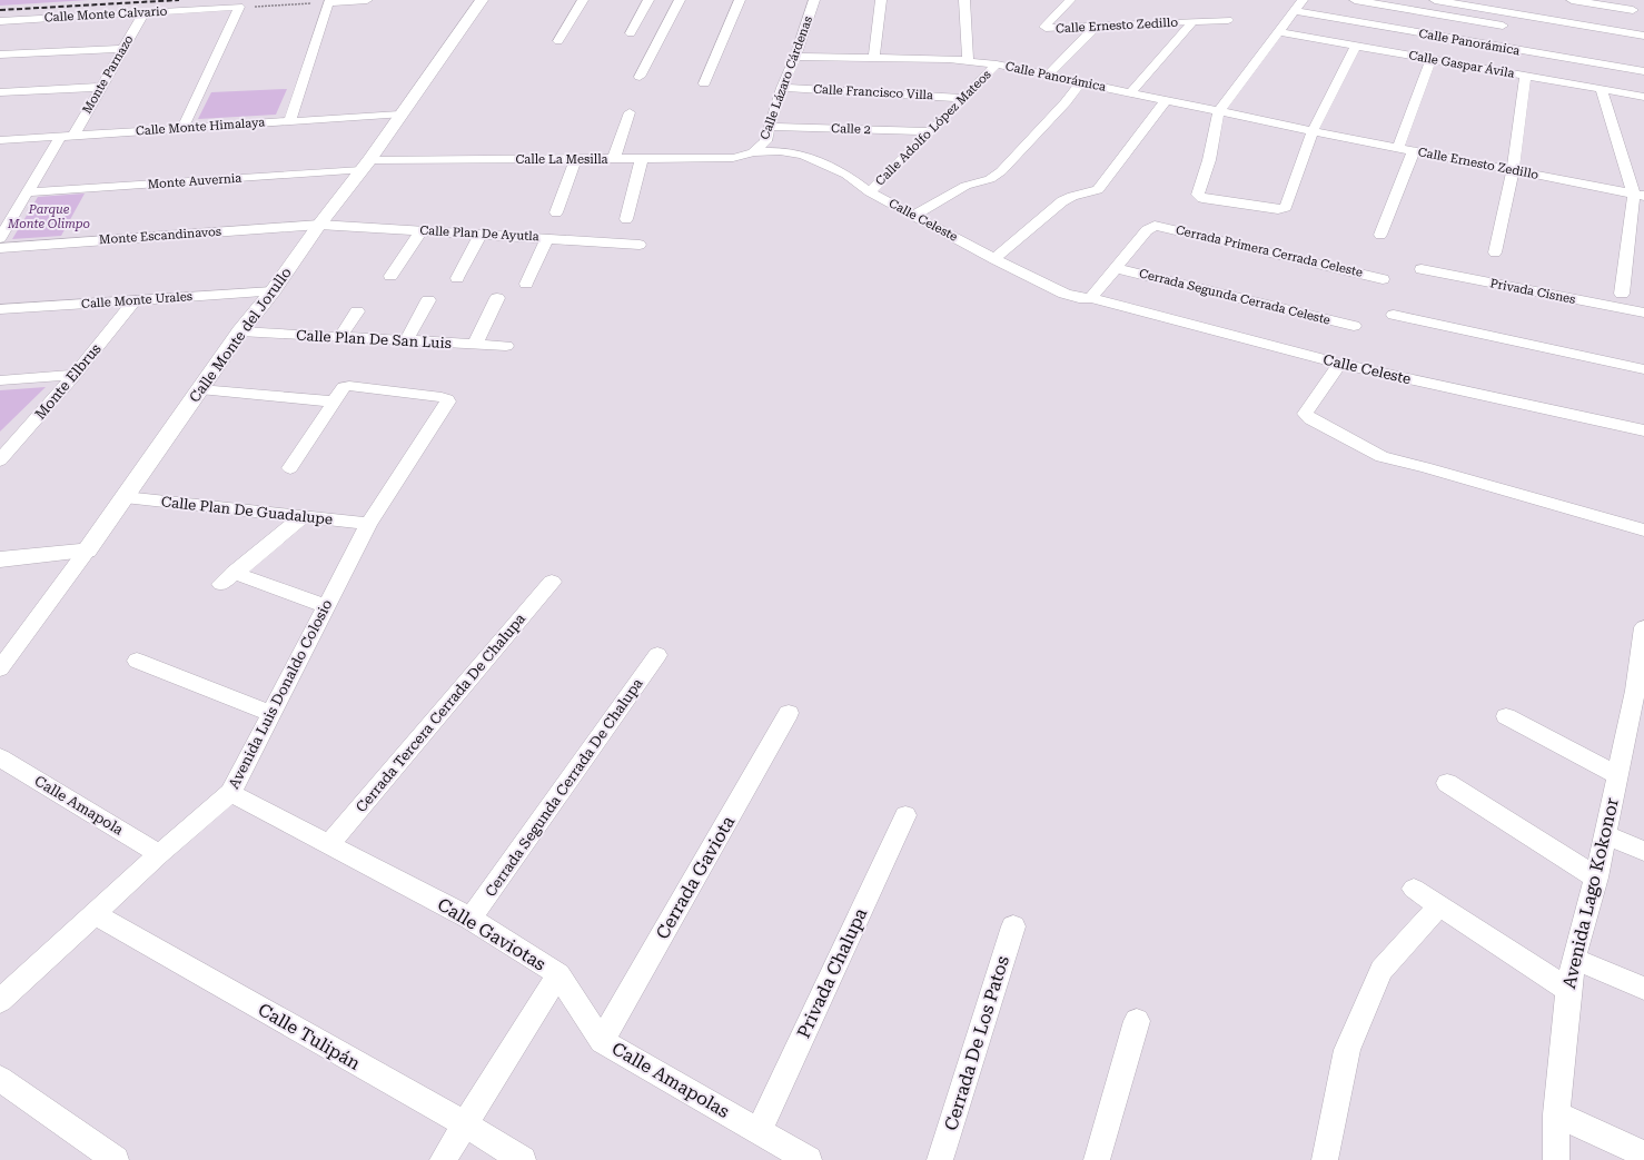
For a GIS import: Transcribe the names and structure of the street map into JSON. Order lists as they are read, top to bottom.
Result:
{
  "streets": {
    "street": [
      "Calle Monte Calvario",
      "Calle Ernesto Zedillo",
      "Calle Panorámica",
      "Calle Gaspar Ávila",
      "Monte Parnazo",
      "Calle Lázaro Cárdenas",
      "Calle Francisco Villa",
      "Calle Monte Himalaya",
      "Calle Adolfo López Mateos",
      "Calle 2",
      "Calle La Mesilla",
      "Monte Auvernia",
      "Calle Celeste",
      "Calle Plan De Ayutla",
      "Monte Escandinavos",
      "Cerrada Primera Cerrada Celeste",
      "Privada Cisnes",
      "Cerrada Segunda Cerrada Celeste",
      "Calle Monte Urales",
      "Calle Monte del Jorullo",
      "Calle Plan De San Luis",
      "Monte Elbrus",
      "Calle Plan De Guadalupe",
      "Avenida Luis Donaldo Colosio",
      "Cerrada Tercera Cerrada De Chalupa",
      "Cerrada Segunda Cerrada De Chalupa",
      "Calle Amapola",
      "Cerrada Gaviota",
      "Avenida Lago Kokonor",
      "Calle Gaviotas",
      "Privada Chalupa",
      "Calle Tulipán",
      "Cerrada De Los Patos",
      "Calle Amapolas"
    ]
  },
  "crossings": [
    ["Calle Monte Calvario", "Monte Parnazo"],
    ["Calle Ernesto Zedillo", "Calle Panorámica"],
    ["Calle Panorámica", "Calle Lázaro Cárdenas"],
    ["Calle Panorámica", "Calle Adolfo López Mateos"],
    ["Monte Parnazo", "Calle Monte Himalaya"],
    ["Monte Parnazo", "Monte Auvernia"],
    ["Calle Lázaro Cárdenas", "Calle Francisco Villa"],
    ["Calle Lázaro Cárdenas", "Calle 2"],
    ["Calle Lázaro Cárdenas", "Calle La Mesilla"],
    ["Calle Lázaro Cárdenas", "Calle Celeste"],
    ["Calle Francisco Villa", "Calle Adolfo López Mateos"],
    ["Calle Monte Himalaya", "Calle Monte del Jorullo"],
    ["Calle Adolfo López Mateos", "Calle 2"],
    ["Calle Adolfo López Mateos", "Calle Celeste"],
    ["Calle La Mesilla", "Monte Auvernia"],
    ["Calle La Mesilla", "Calle Celeste"],
    ["Calle La Mesilla", "Calle Monte del Jorullo"],
    ["Monte Auvernia", "Calle Monte del Jorullo"],
    ["Calle Plan De Ayutla", "Monte Escandinavos"],
    ["Calle Plan De Ayutla", "Calle Monte del Jorullo"],
    ["Monte Escandinavos", "Calle Monte del Jorullo"],
    ["Cerrada Primera Cerrada Celeste", "Cerrada Segunda Cerrada Celeste"],
    ["Calle Monte Urales", "Calle Monte del Jorullo"],
    ["Calle Monte Urales", "Monte Elbrus"],
    ["Calle Monte del Jorullo", "Calle Plan De San Luis"],
    ["Calle Monte del Jorullo", "Calle Plan De Guadalupe"],
    ["Calle Plan De Guadalupe", "Avenida Luis Donaldo Colosio"],
    ["Avenida Luis Donaldo Colosio", "Calle Amapola"],
    ["Avenida Luis Donaldo Colosio", "Calle Gaviotas"],
    ["Avenida Luis Donaldo Colosio", "Calle Tulipán"],
    ["Cerrada Tercera Cerrada De Chalupa", "Calle Gaviotas"],
    ["Cerrada Segunda Cerrada De Chalupa", "Calle Gaviotas"],
    ["Cerrada Gaviota", "Calle Amapolas"],
    ["Calle Gaviotas", "Calle Tulipán"],
    ["Calle Gaviotas", "Calle Amapolas"],
    ["Privada Chalupa", "Calle Amapolas"]
  ],
  "parks": ["Parque Monte Olimpo"]
}
